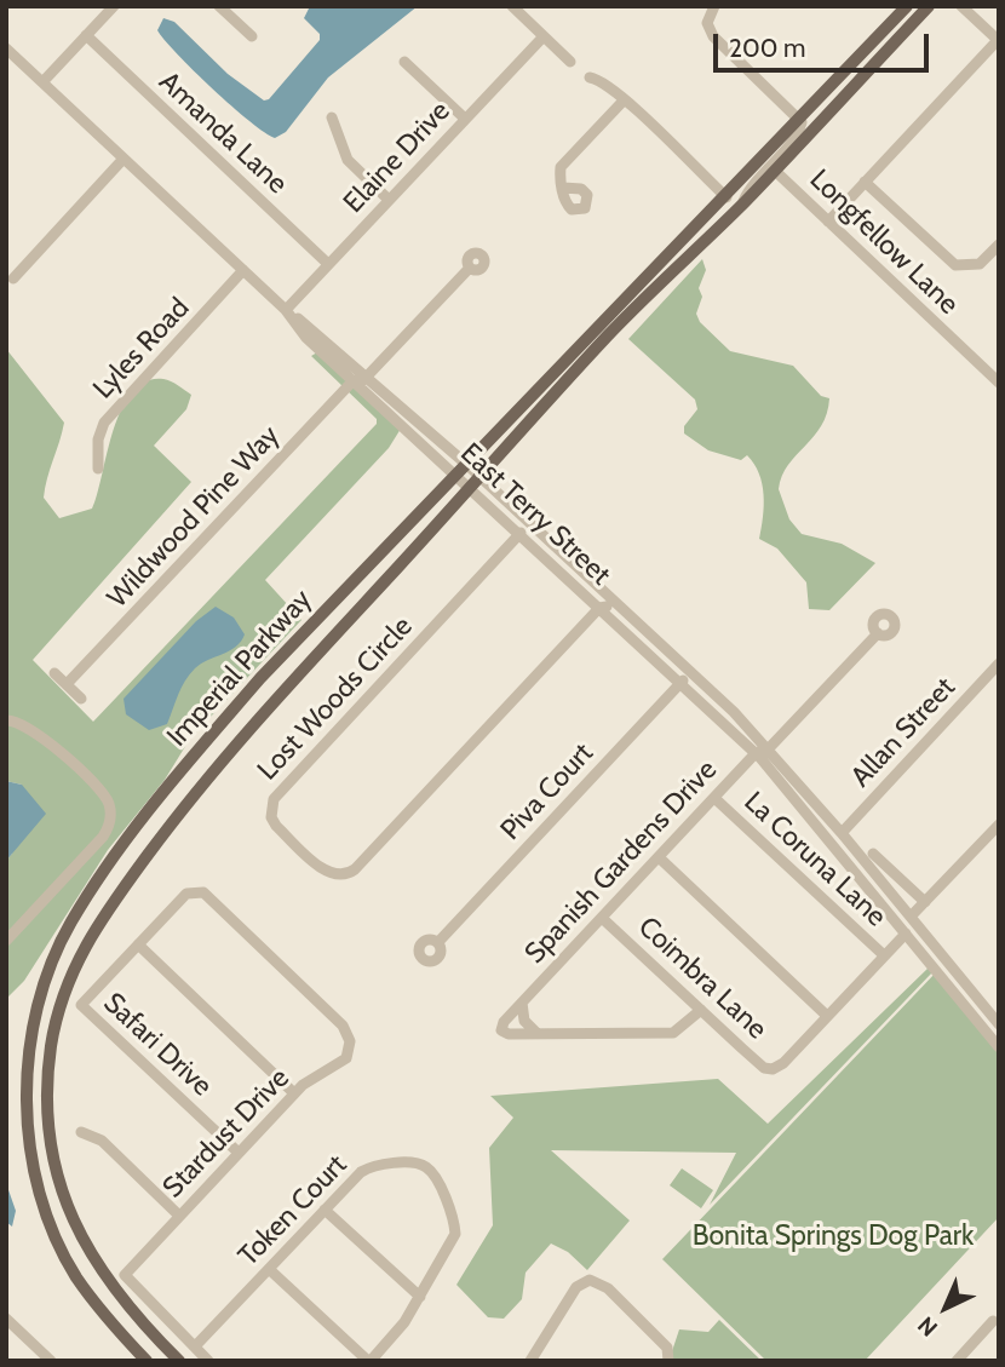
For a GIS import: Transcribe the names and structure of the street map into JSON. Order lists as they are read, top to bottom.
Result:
{
  "streets": {
    "main road": ["Imperial Parkway"],
    "street": [
      "Amanda Lane",
      "Elaine Drive",
      "Longfellow Lane",
      "Lyles Road",
      "East Terry Street",
      "Wildwood Pine Way",
      "Lost Woods Circle",
      "Allan Street",
      "Piva Court",
      "La Coruna Lane",
      "Spanish Gardens Drive",
      "Coimbra Lane",
      "Safari Drive",
      "Stardust Drive",
      "Token Court"
    ]
  },
  "crossings": [
    ["Amanda Lane", "Elaine Drive"],
    ["Elaine Drive", "East Terry Street"],
    ["Longfellow Lane", "Imperial Parkway"],
    ["East Terry Street", "Wildwood Pine Way"],
    ["East Terry Street", "Imperial Parkway"],
    ["East Terry Street", "Lost Woods Circle"],
    ["East Terry Street", "Piva Court"],
    ["East Terry Street", "Spanish Gardens Drive"],
    ["La Coruna Lane", "Spanish Gardens Drive"],
    ["Spanish Gardens Drive", "Coimbra Lane"],
    ["Safari Drive", "Stardust Drive"],
    ["Stardust Drive", "Token Court"]
  ],
  "parks": ["Bonita Springs Dog Park"],
  "scale_bar": "200 m",
  "north": "bottom left"
}
